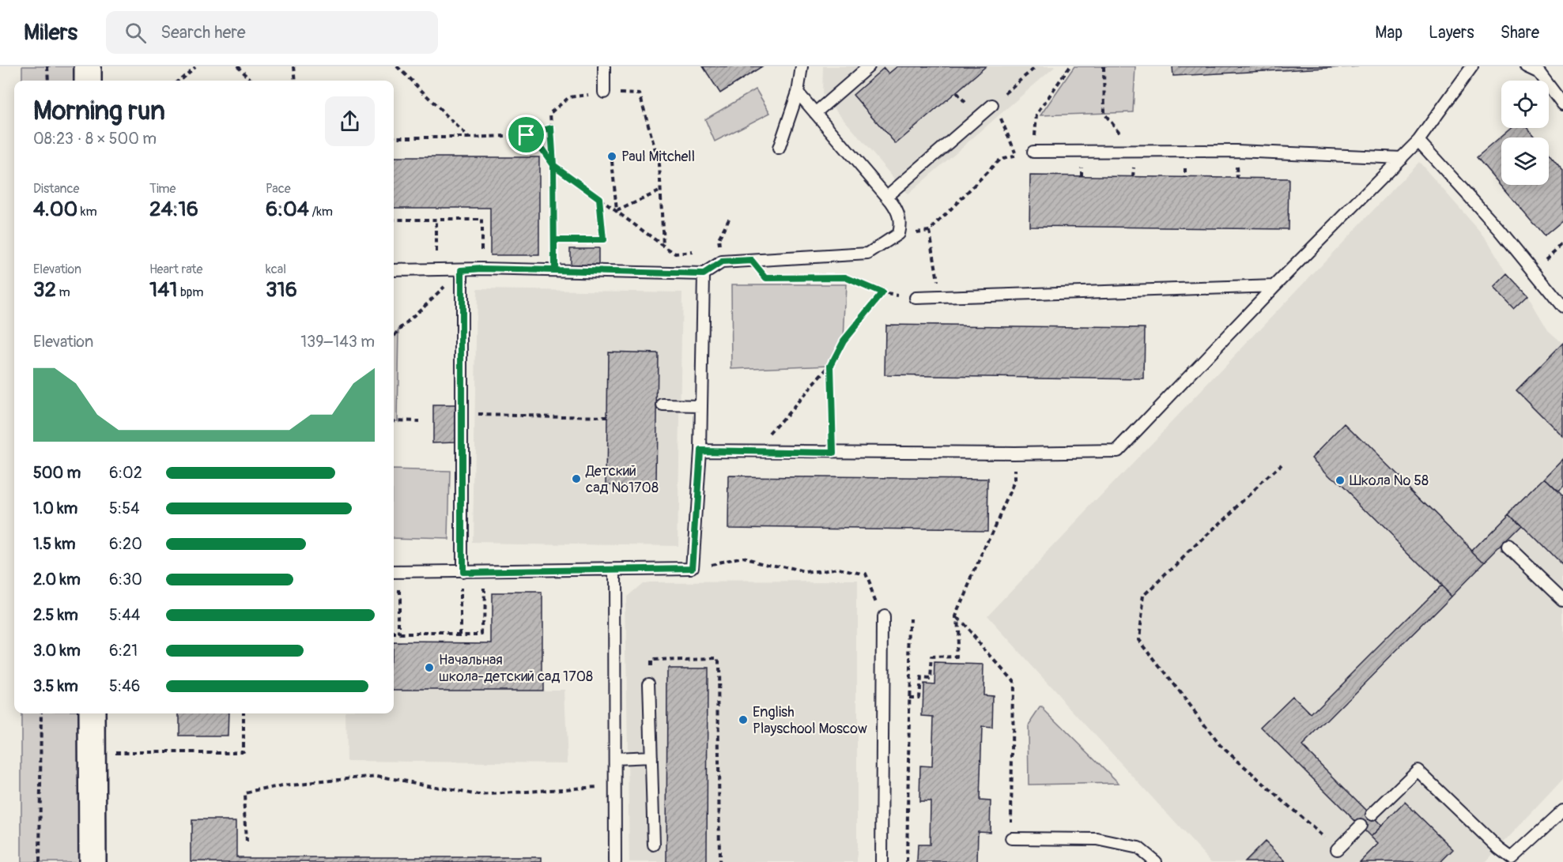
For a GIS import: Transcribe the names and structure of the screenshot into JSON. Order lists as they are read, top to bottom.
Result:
{
  "places": [
    "Paul Mitchell",
    "Детский сад №1708",
    "Школа № 58",
    "Начальная школа-детский сад 1708",
    "English Playschool Moscow"
  ],
  "page": {
    "header": "Milers",
    "search": "Search here",
    "nav": ["Map", "Layers", "Share"],
    "heading": ["Morning run", "08:23 · 8 × 500 m"],
    "stats": [
      ["Distance", "4.00 km"],
      ["Time", "24:16"],
      ["Pace", "6:04 /km"],
      ["Elevation", "32 m"],
      ["Heart rate", "141 bpm"],
      ["kcal", "316"]
    ],
    "chart": ["Elevation", "139–143 m"],
    "list": [
      {
        "name": "500 m",
        "note": "6:02"
      },
      {
        "name": "1.0 km",
        "note": "5:54"
      },
      {
        "name": "1.5 km",
        "note": "6:20"
      },
      {
        "name": "2.0 km",
        "note": "6:30"
      },
      {
        "name": "2.5 km",
        "note": "5:44"
      },
      {
        "name": "3.0 km",
        "note": "6:21"
      },
      {
        "name": "3.5 km",
        "note": "5:46"
      }
    ]
  }
}
